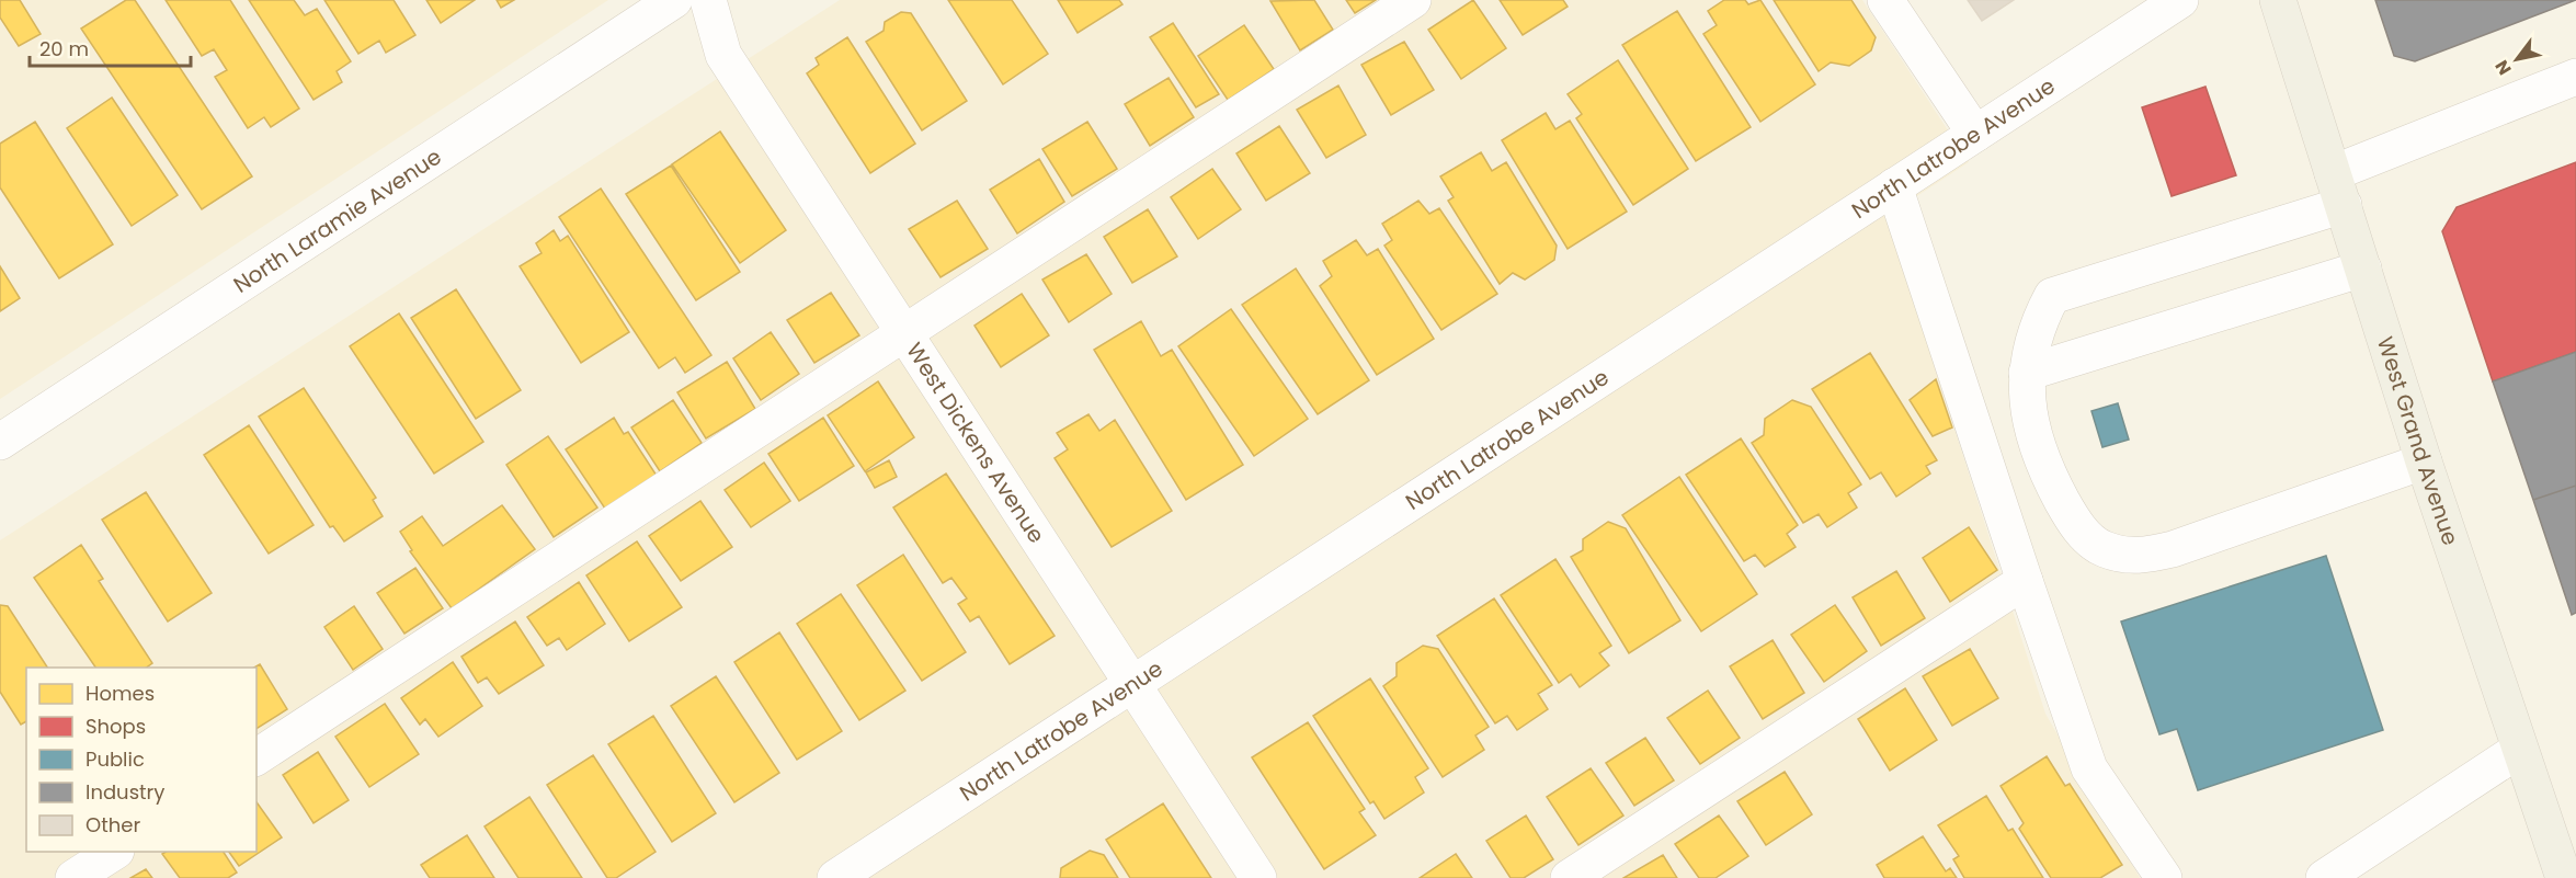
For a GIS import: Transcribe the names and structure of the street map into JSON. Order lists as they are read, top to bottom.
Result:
{
  "streets": {
    "main road": ["West Grand Avenue"],
    "street": ["North Latrobe Avenue", "North Laramie Avenue", "West Dickens Avenue"]
  },
  "crossings": [
    ["North Latrobe Avenue", "West Dickens Avenue"]
  ],
  "legend": [
    "Homes",
    "Shops",
    "Public",
    "Industry",
    "Other"
  ],
  "scale_bar": "20 m",
  "north": "bottom left"
}
